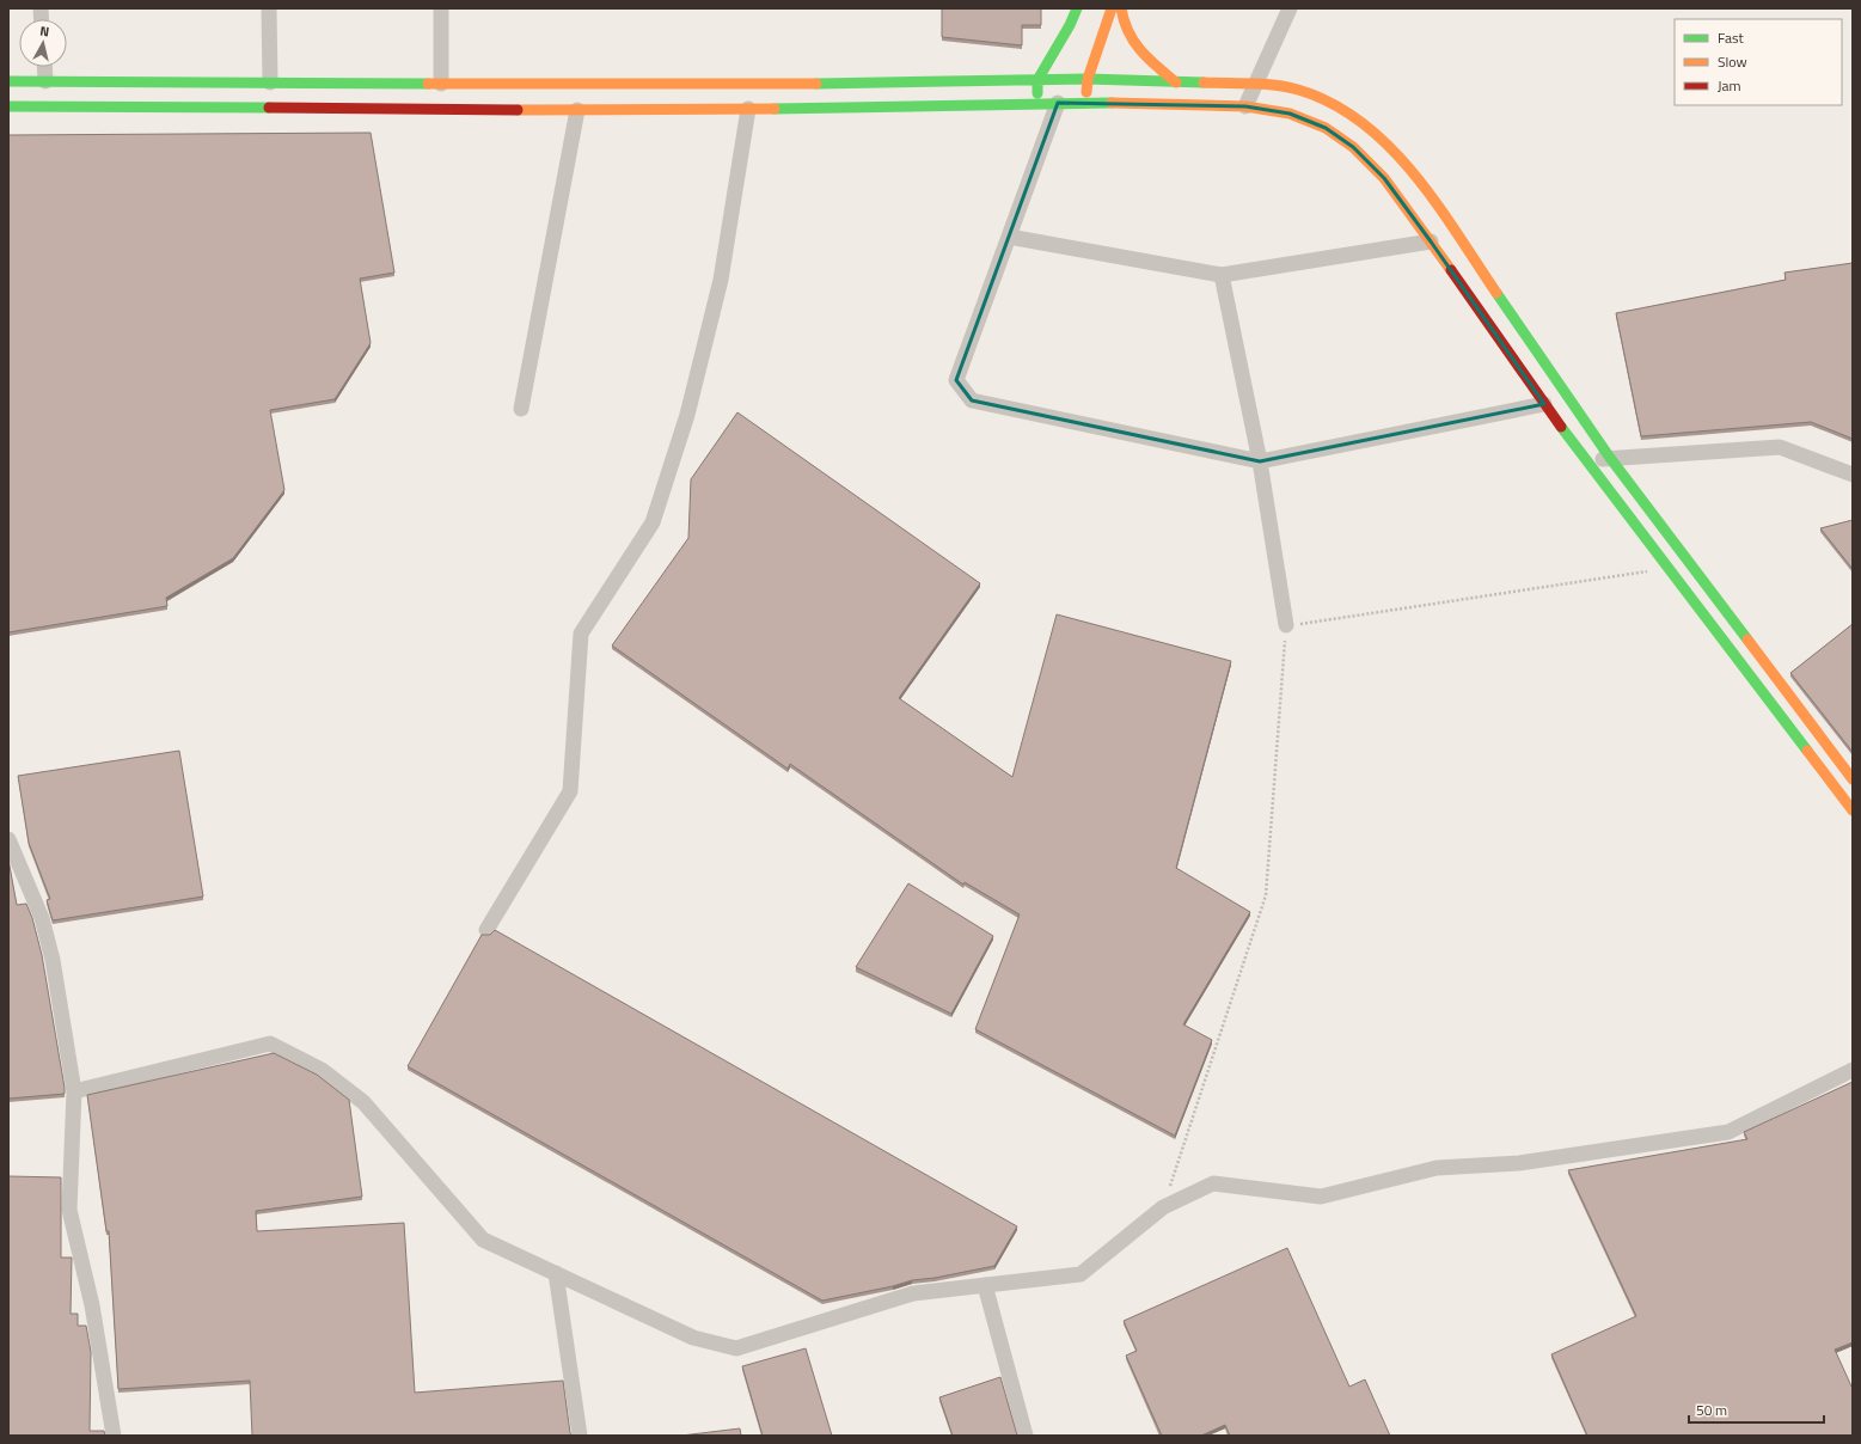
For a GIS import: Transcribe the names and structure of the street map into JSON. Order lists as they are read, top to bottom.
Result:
{
  "legend": ["Fast", "Slow", "Jam"],
  "scale_bar": "50 m",
  "north": "top"
}
